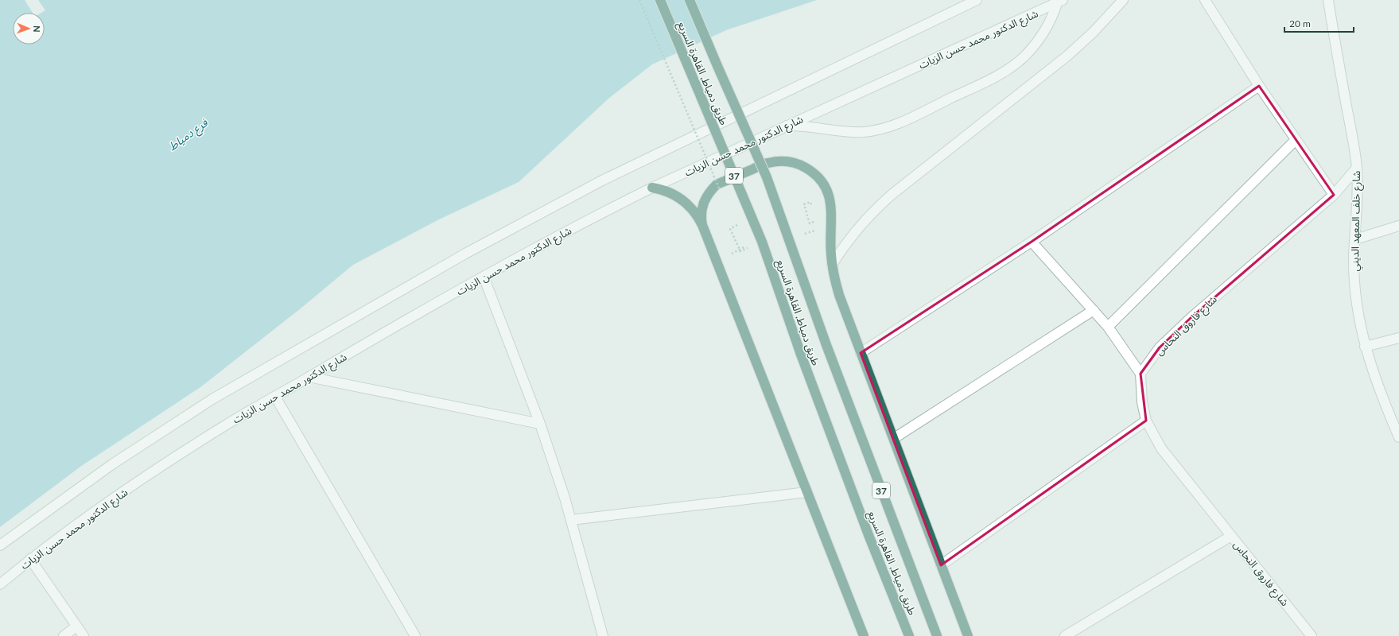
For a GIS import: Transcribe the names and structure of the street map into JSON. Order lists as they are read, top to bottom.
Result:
{
  "streets": {
    "highway": ["طريق دمياط, القاهرة السريع", "37"],
    "street": ["شارع الدكتور محمد حسن الزيات", "شارع خلف المعهد الديني", "شارع فاروق النحاس"]
  },
  "crossings": [
    ["شارع خلف المعهد الديني", "شارع فاروق النحاس"]
  ],
  "water": ["فرع دمياط"],
  "scale_bar": "20 m",
  "north": "right"
}
